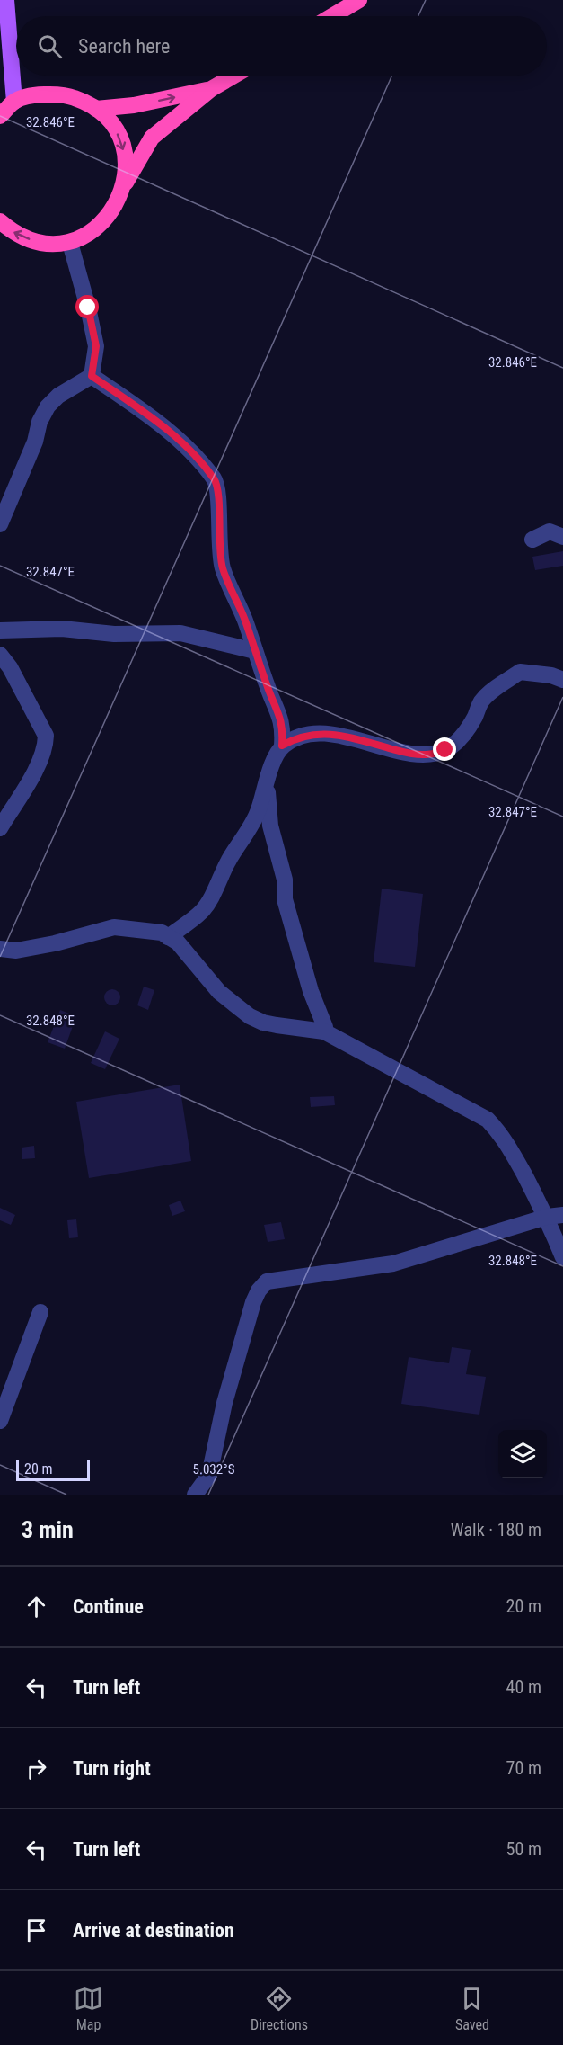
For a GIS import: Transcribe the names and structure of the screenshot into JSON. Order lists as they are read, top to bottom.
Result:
{
  "scale_bar": "20 m",
  "page": {
    "search": "Search here",
    "scale": "20 m",
    "heading": ["3 min", "Walk · 180 m"],
    "list": [
      ["Continue", "20 m"],
      ["Turn left", "40 m"],
      ["Turn right", "70 m"],
      ["Turn left", "50 m"],
      "Arrive at destination"
    ],
    "nav": ["Map", "Directions", "Saved"]
  },
  "coordinates": [
    "32.846°E",
    "32.847°E",
    "32.848°E",
    "5.032°S"
  ]
}
